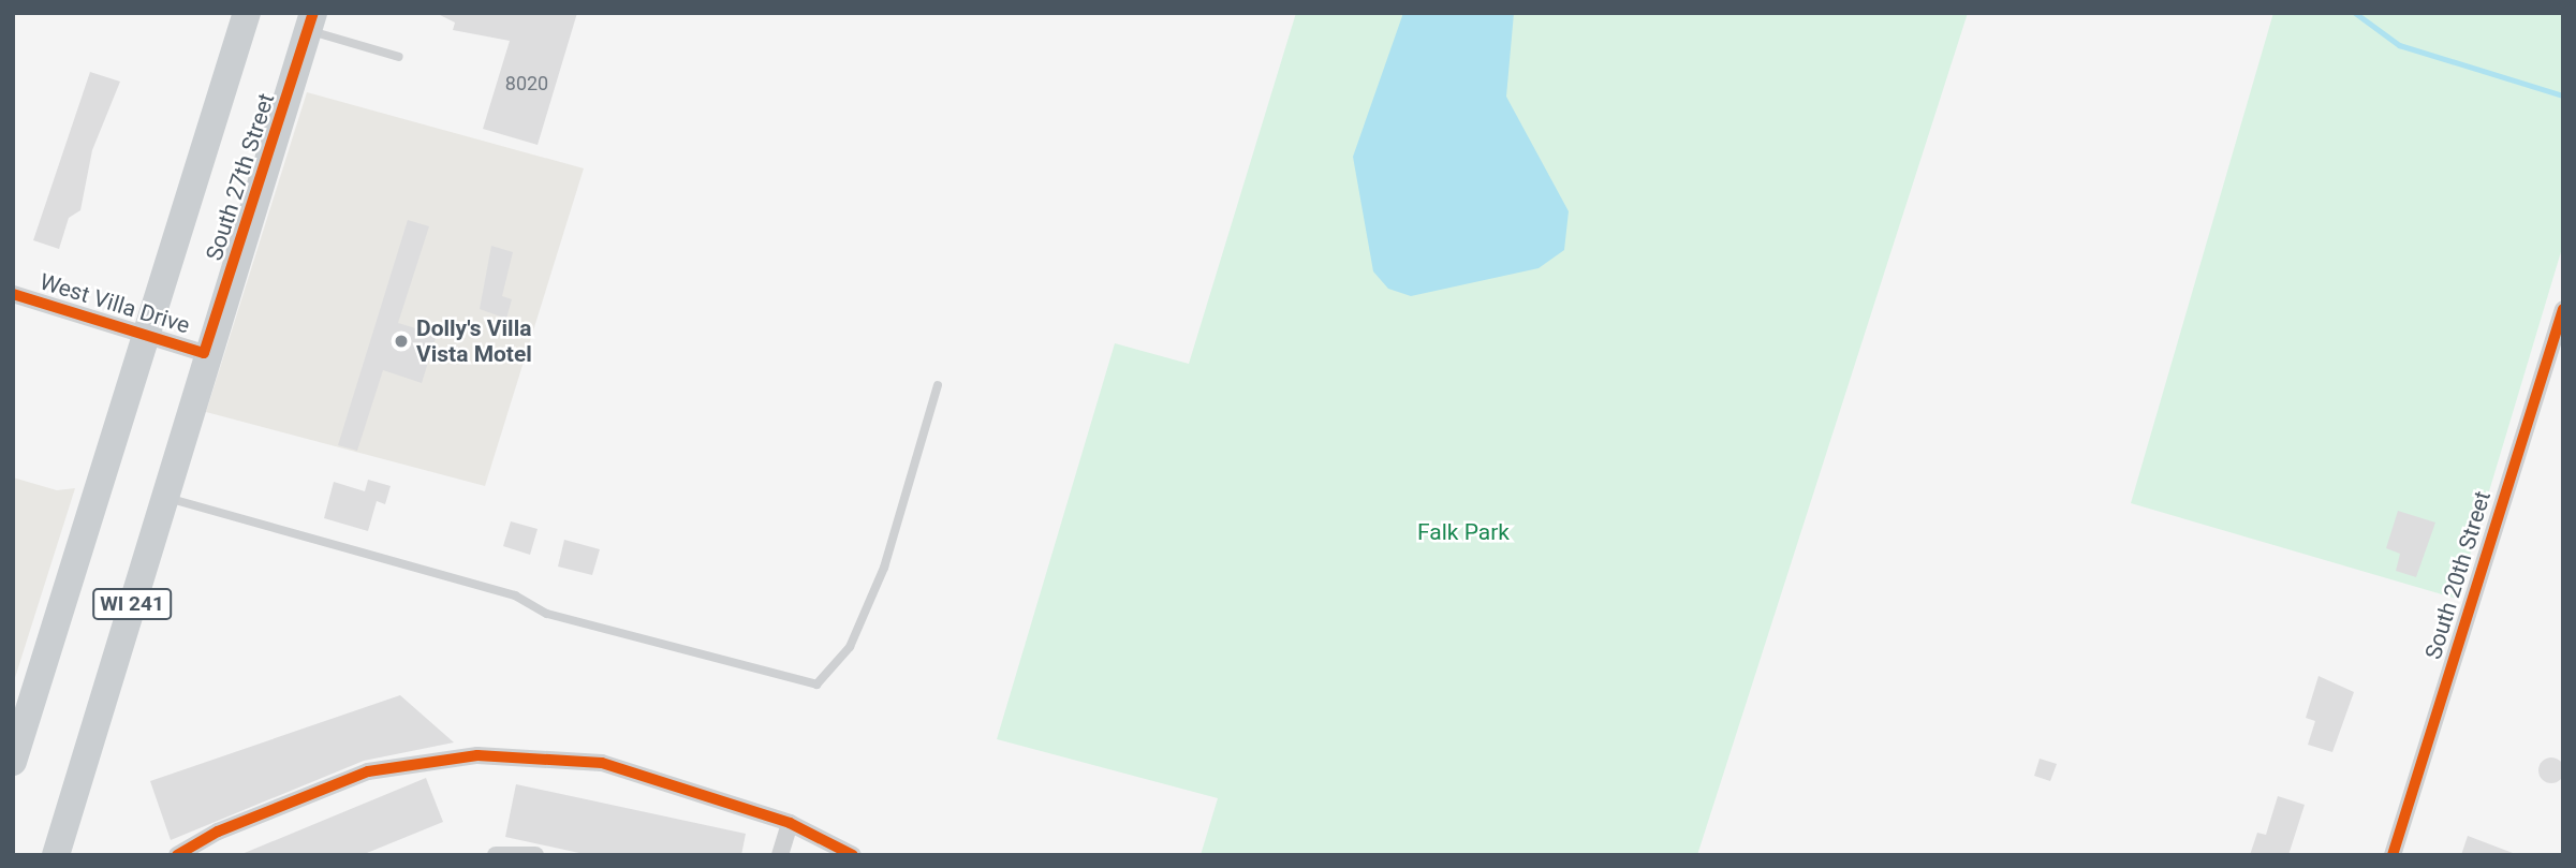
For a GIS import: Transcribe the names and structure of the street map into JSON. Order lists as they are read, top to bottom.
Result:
{
  "streets": {
    "main road": ["South 27th Street", "WI 241"],
    "street": ["West Villa Drive", "South 20th Street"]
  },
  "crossings": [
    ["South 27th Street", "West Villa Drive"]
  ],
  "parks": ["Falk Park"],
  "places": ["Dolly's Villa Vista Motel"],
  "house_numbers": ["8020"]
}
